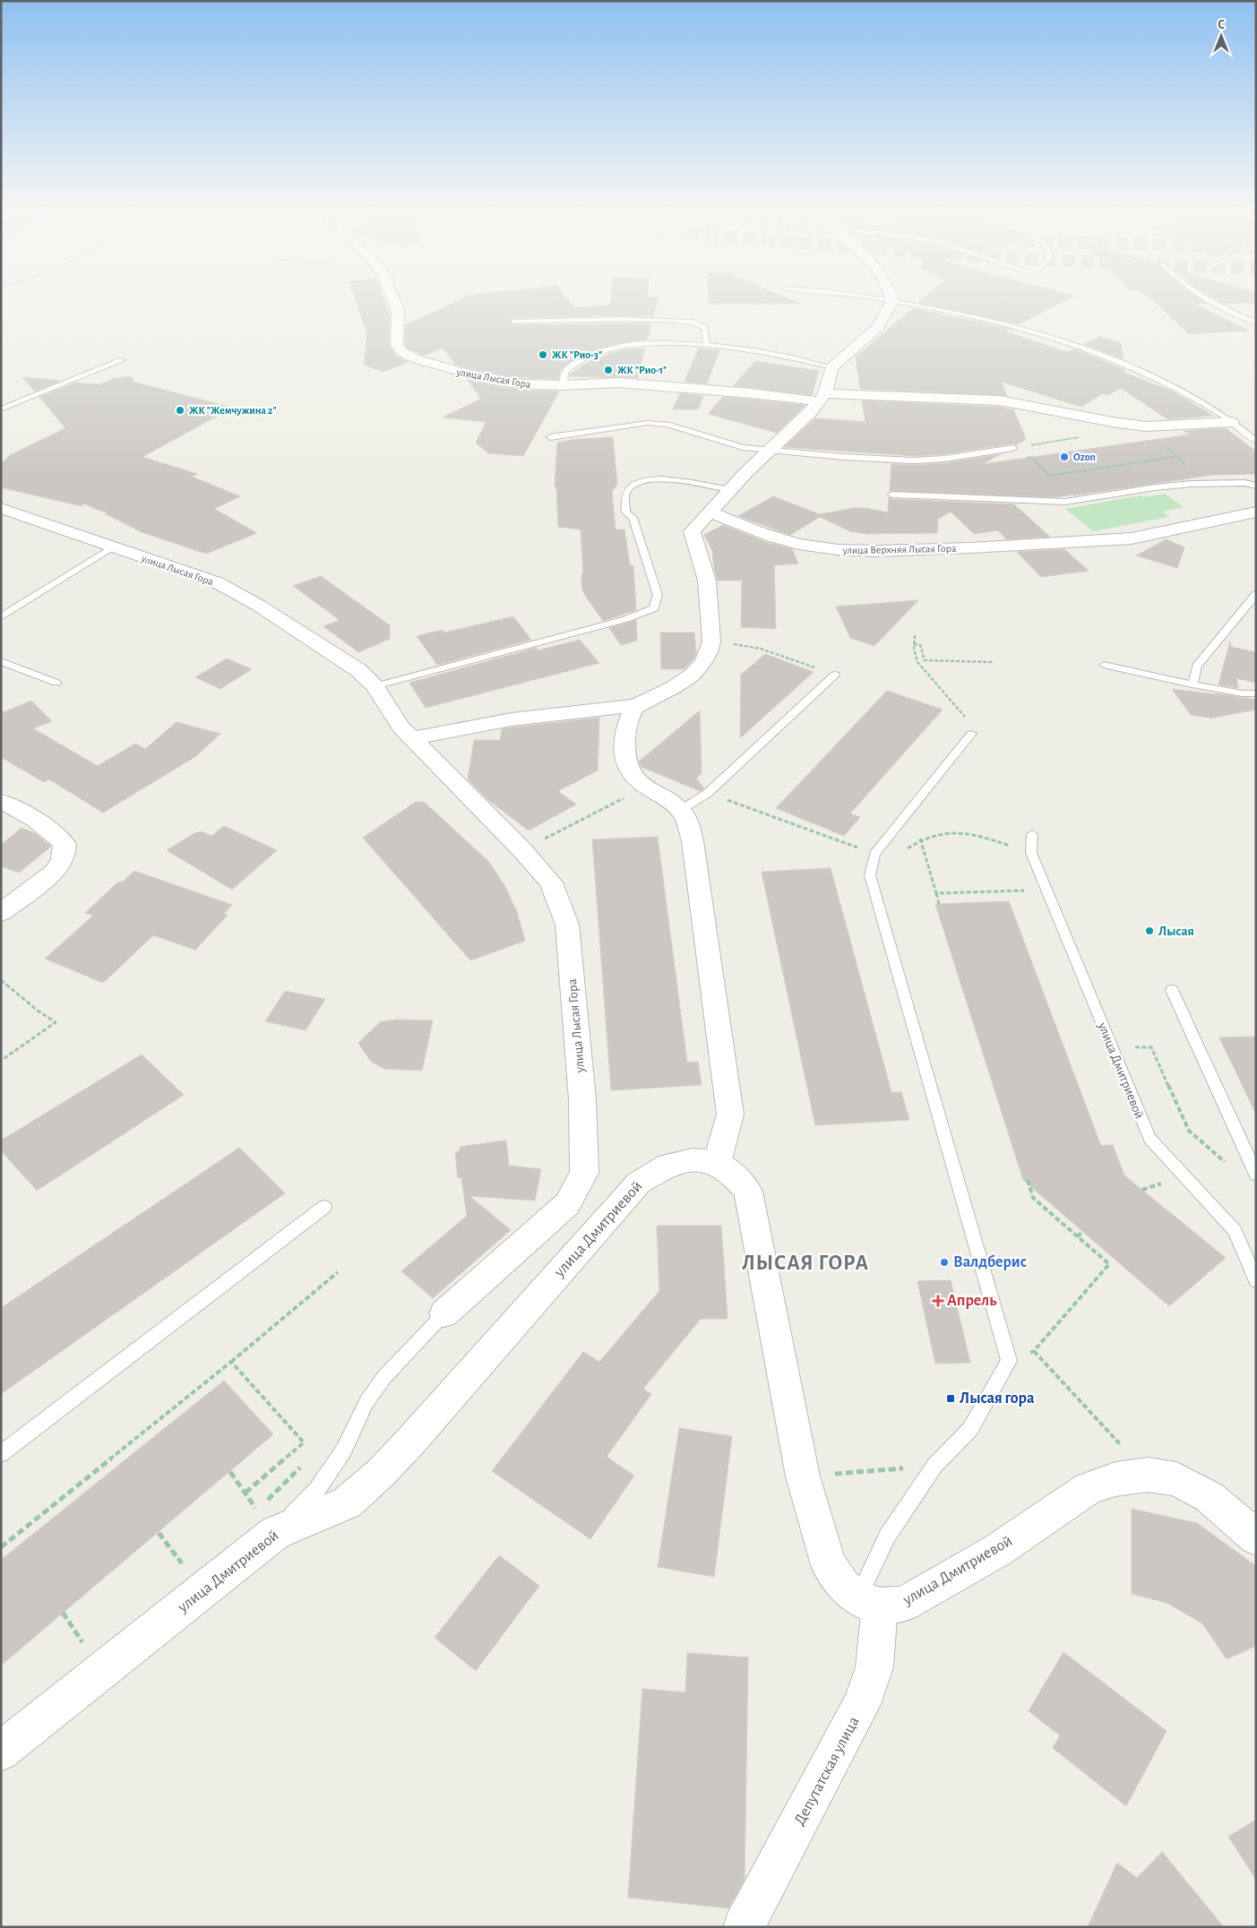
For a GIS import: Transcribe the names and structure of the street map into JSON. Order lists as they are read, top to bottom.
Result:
{
  "streets": {
    "street": [
      "улица Лысая Гора",
      "улица Верхняя Лысая Гора",
      "улица Дмитриевой",
      "Депутатская улица"
    ]
  },
  "crossings": [
    ["улица Дмитриевой", "Депутатская улица"]
  ],
  "districts": ["ЛЫСАЯ ГОРА"],
  "places": {
    "other": [
      "ЖК \"Рио-3\"",
      "ЖК \"Рио-1\"",
      "ЖК \"Жемчужина 2\"",
      "Ozon",
      "Лысая",
      "Валдберис"
    ],
    "health": ["Апрель"],
    "transit": ["Лысая гора"]
  },
  "north": "top"
}
